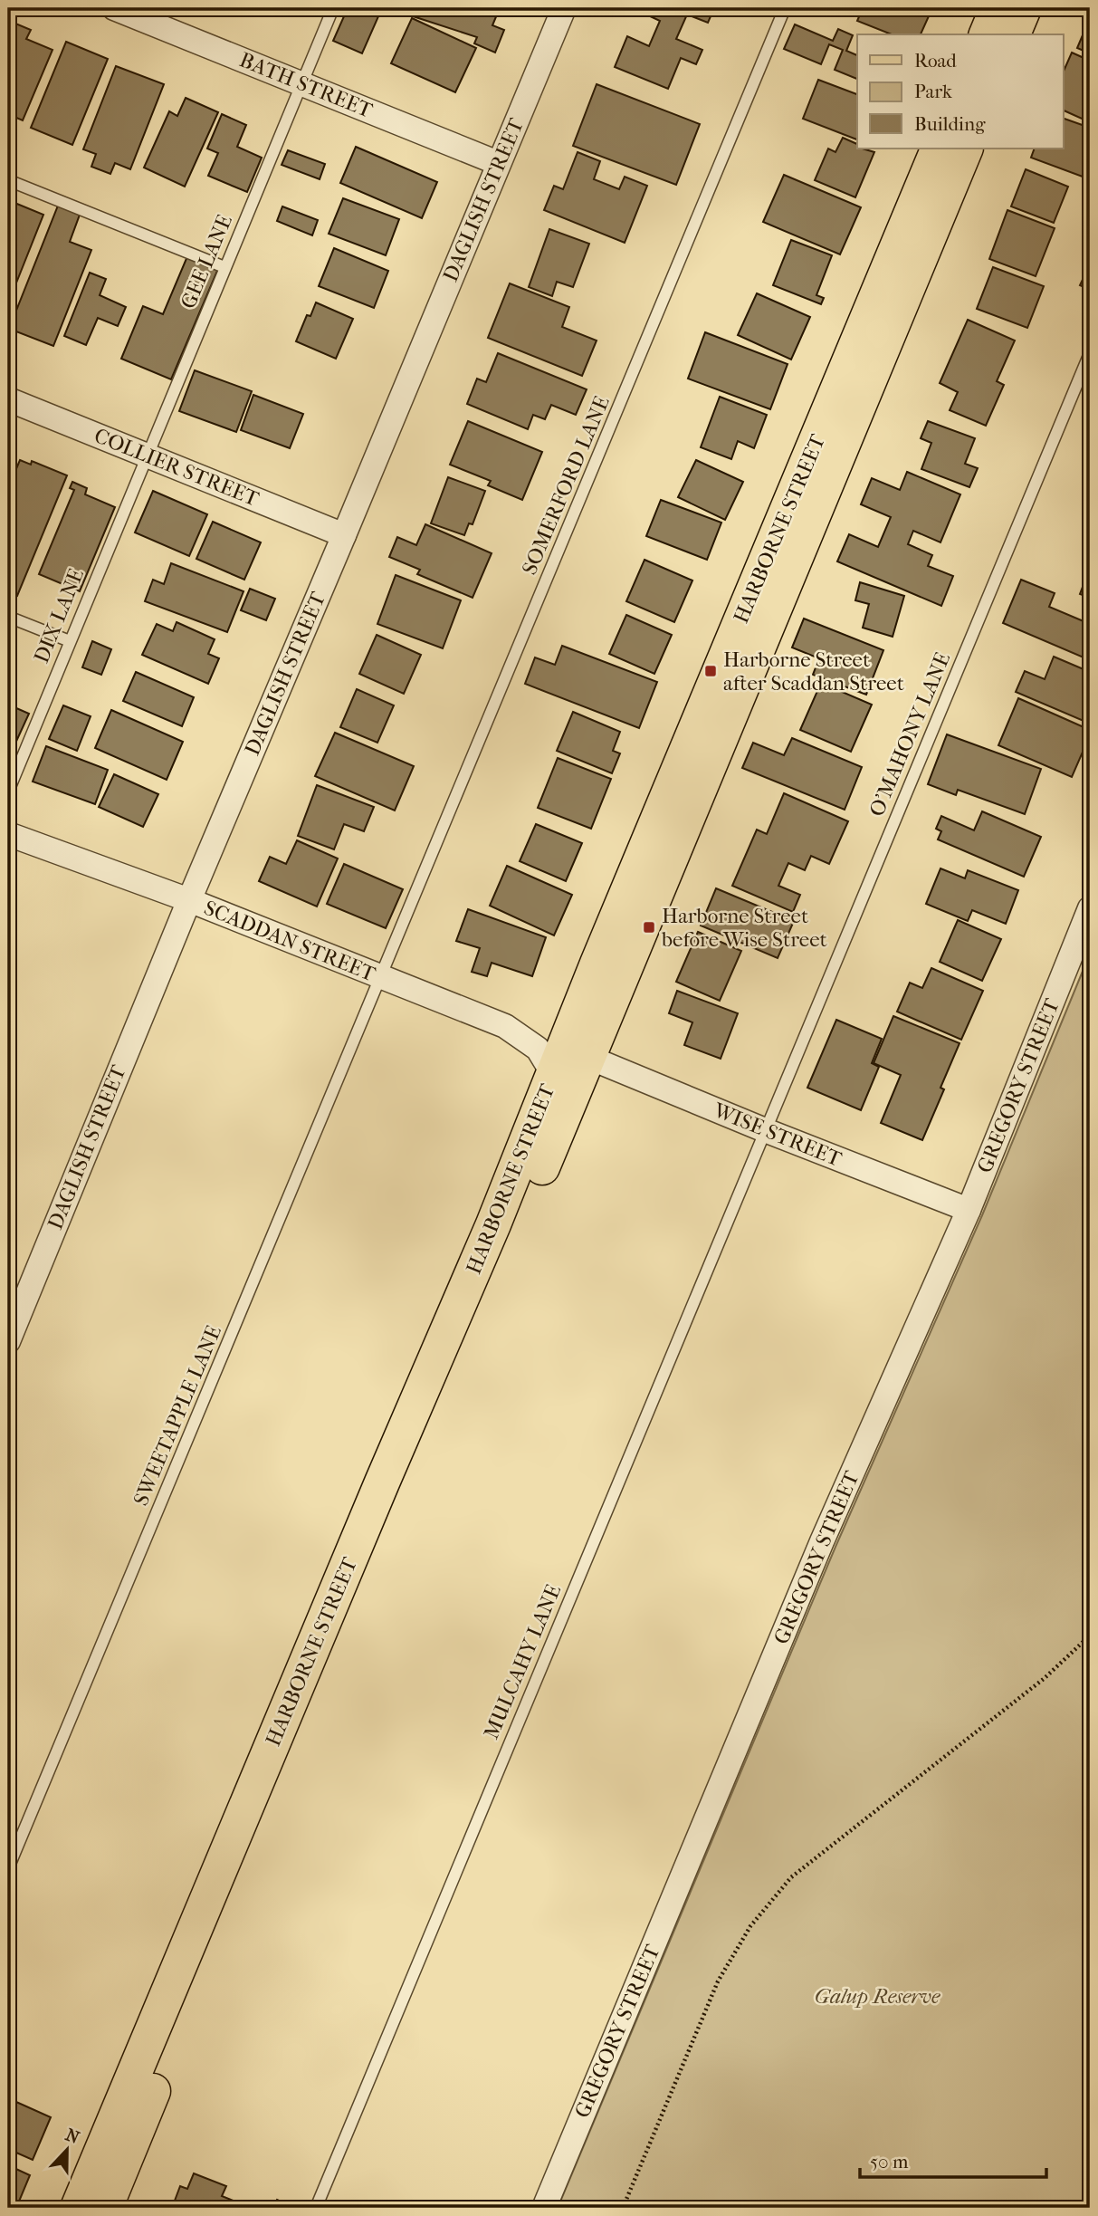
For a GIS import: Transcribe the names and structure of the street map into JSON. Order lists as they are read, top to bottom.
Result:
{
  "streets": {
    "main road": ["HARBORNE STREET"],
    "street": [
      "BATH STREET",
      "DAGLISH STREET",
      "COLLIER STREET",
      "SCADDAN STREET",
      "GREGORY STREET",
      "WISE STREET"
    ],
    "lane": [
      "GEE LANE",
      "SOMERFORD LANE",
      "DIX LANE",
      "O'MAHONY LANE",
      "SWEETAPPLE LANE",
      "MULCAHY LANE"
    ]
  },
  "crossings": [
    ["BATH STREET", "DAGLISH STREET"],
    ["BATH STREET", "GEE LANE"],
    ["DAGLISH STREET", "COLLIER STREET"],
    ["DAGLISH STREET", "SCADDAN STREET"],
    ["GEE LANE", "COLLIER STREET"],
    ["GEE LANE", "DIX LANE"],
    ["COLLIER STREET", "DIX LANE"],
    ["SOMERFORD LANE", "SCADDAN STREET"],
    ["SOMERFORD LANE", "SWEETAPPLE LANE"],
    ["HARBORNE STREET", "SCADDAN STREET"],
    ["HARBORNE STREET", "WISE STREET"],
    ["O'MAHONY LANE", "WISE STREET"],
    ["O'MAHONY LANE", "MULCAHY LANE"],
    ["SCADDAN STREET", "SWEETAPPLE LANE"],
    ["GREGORY STREET", "WISE STREET"],
    ["WISE STREET", "MULCAHY LANE"]
  ],
  "parks": ["Galup Reserve"],
  "places": {
    "transit": ["Harborne Street after Scaddan Street", "Harborne Street before Wise Street"]
  },
  "legend": ["Road", "Park", "Building"],
  "scale_bar": "50 m",
  "north": "top"
}
